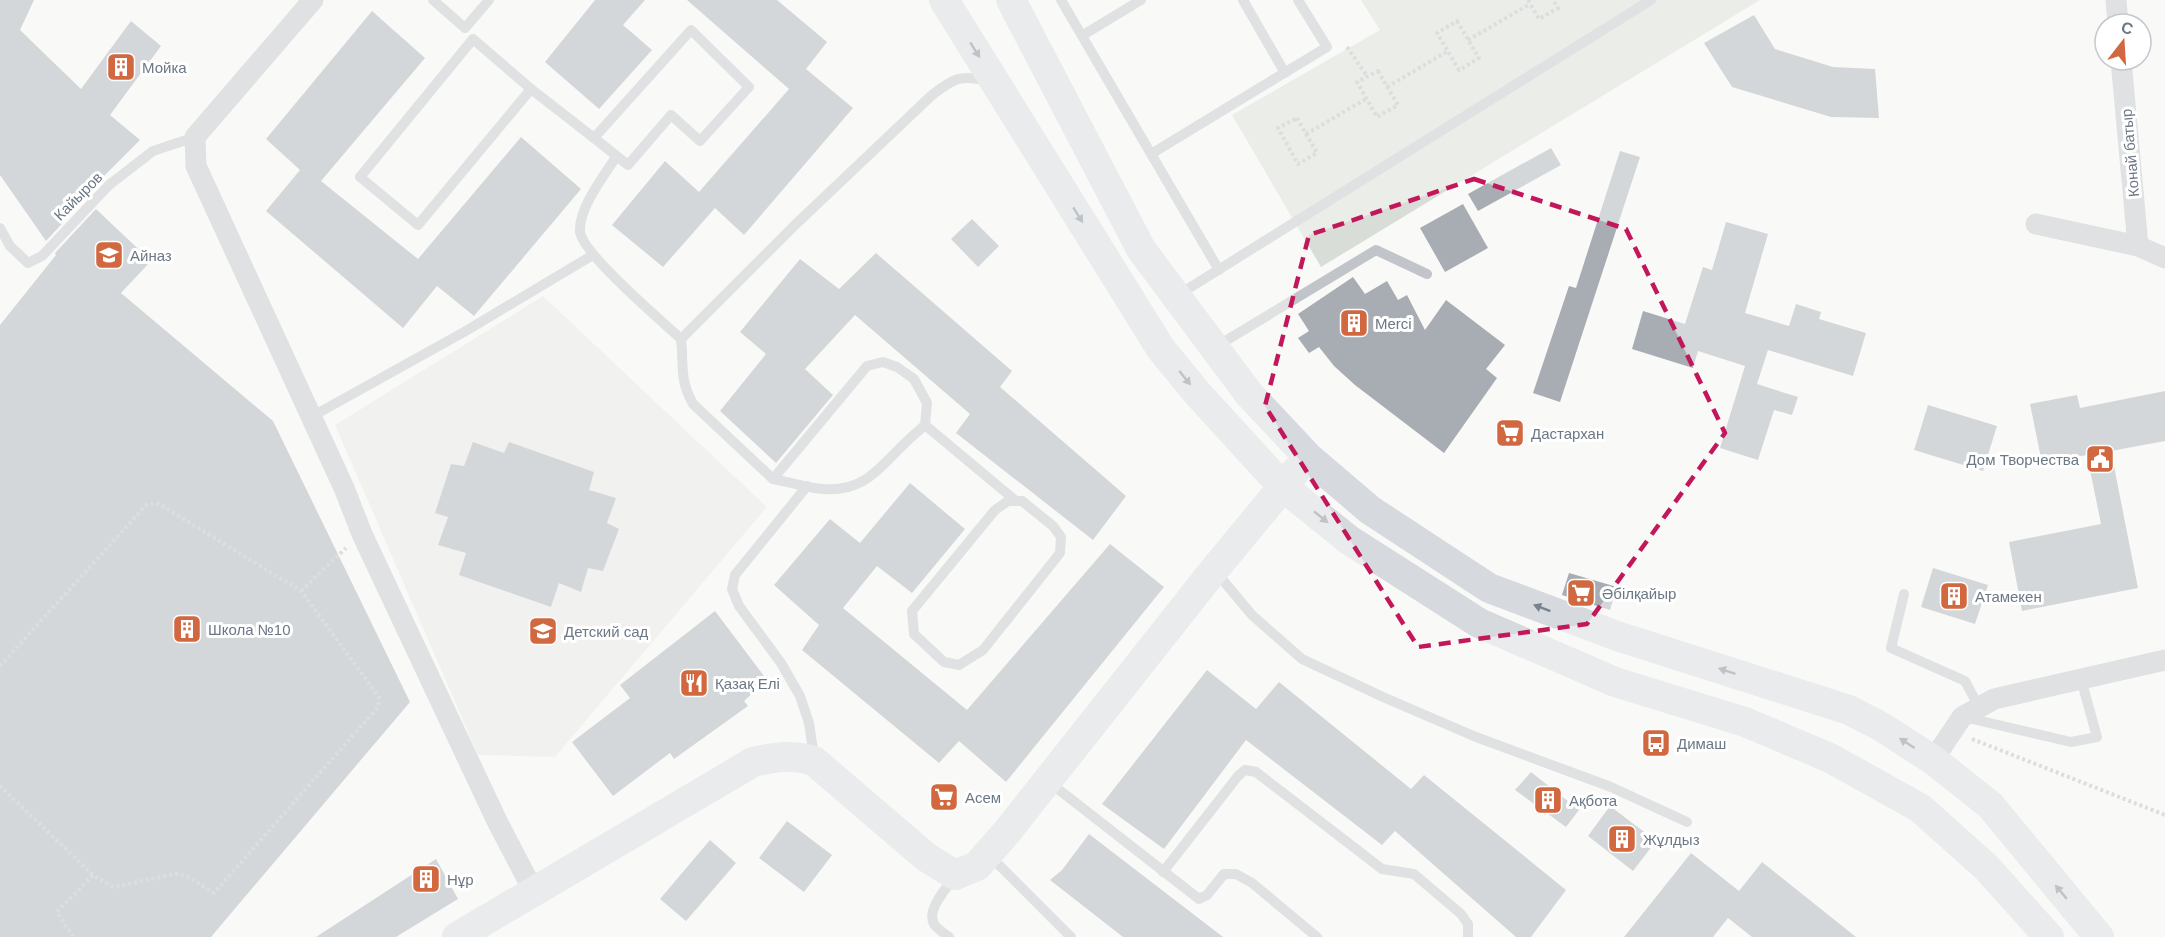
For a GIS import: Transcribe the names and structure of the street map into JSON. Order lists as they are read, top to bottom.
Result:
{
  "streets": {
    "street": ["Конай батыр"],
    "lane": ["Кайыров"]
  },
  "places": {
    "building": [
      "Мойка",
      "Merci",
      "Атамекен",
      "Школа №10",
      "Ақбота",
      "Жұлдыз",
      "Нұр"
    ],
    "school or university": ["Айназ", "Детский сад"],
    "supermarket": ["Дастархан", "Әбілқайыр", "Асем"],
    "public building": ["Дом Творчества"],
    "restaurant": ["Қазақ Елі"],
    "bus stop": ["Димаш"]
  },
  "north": "top"
}
